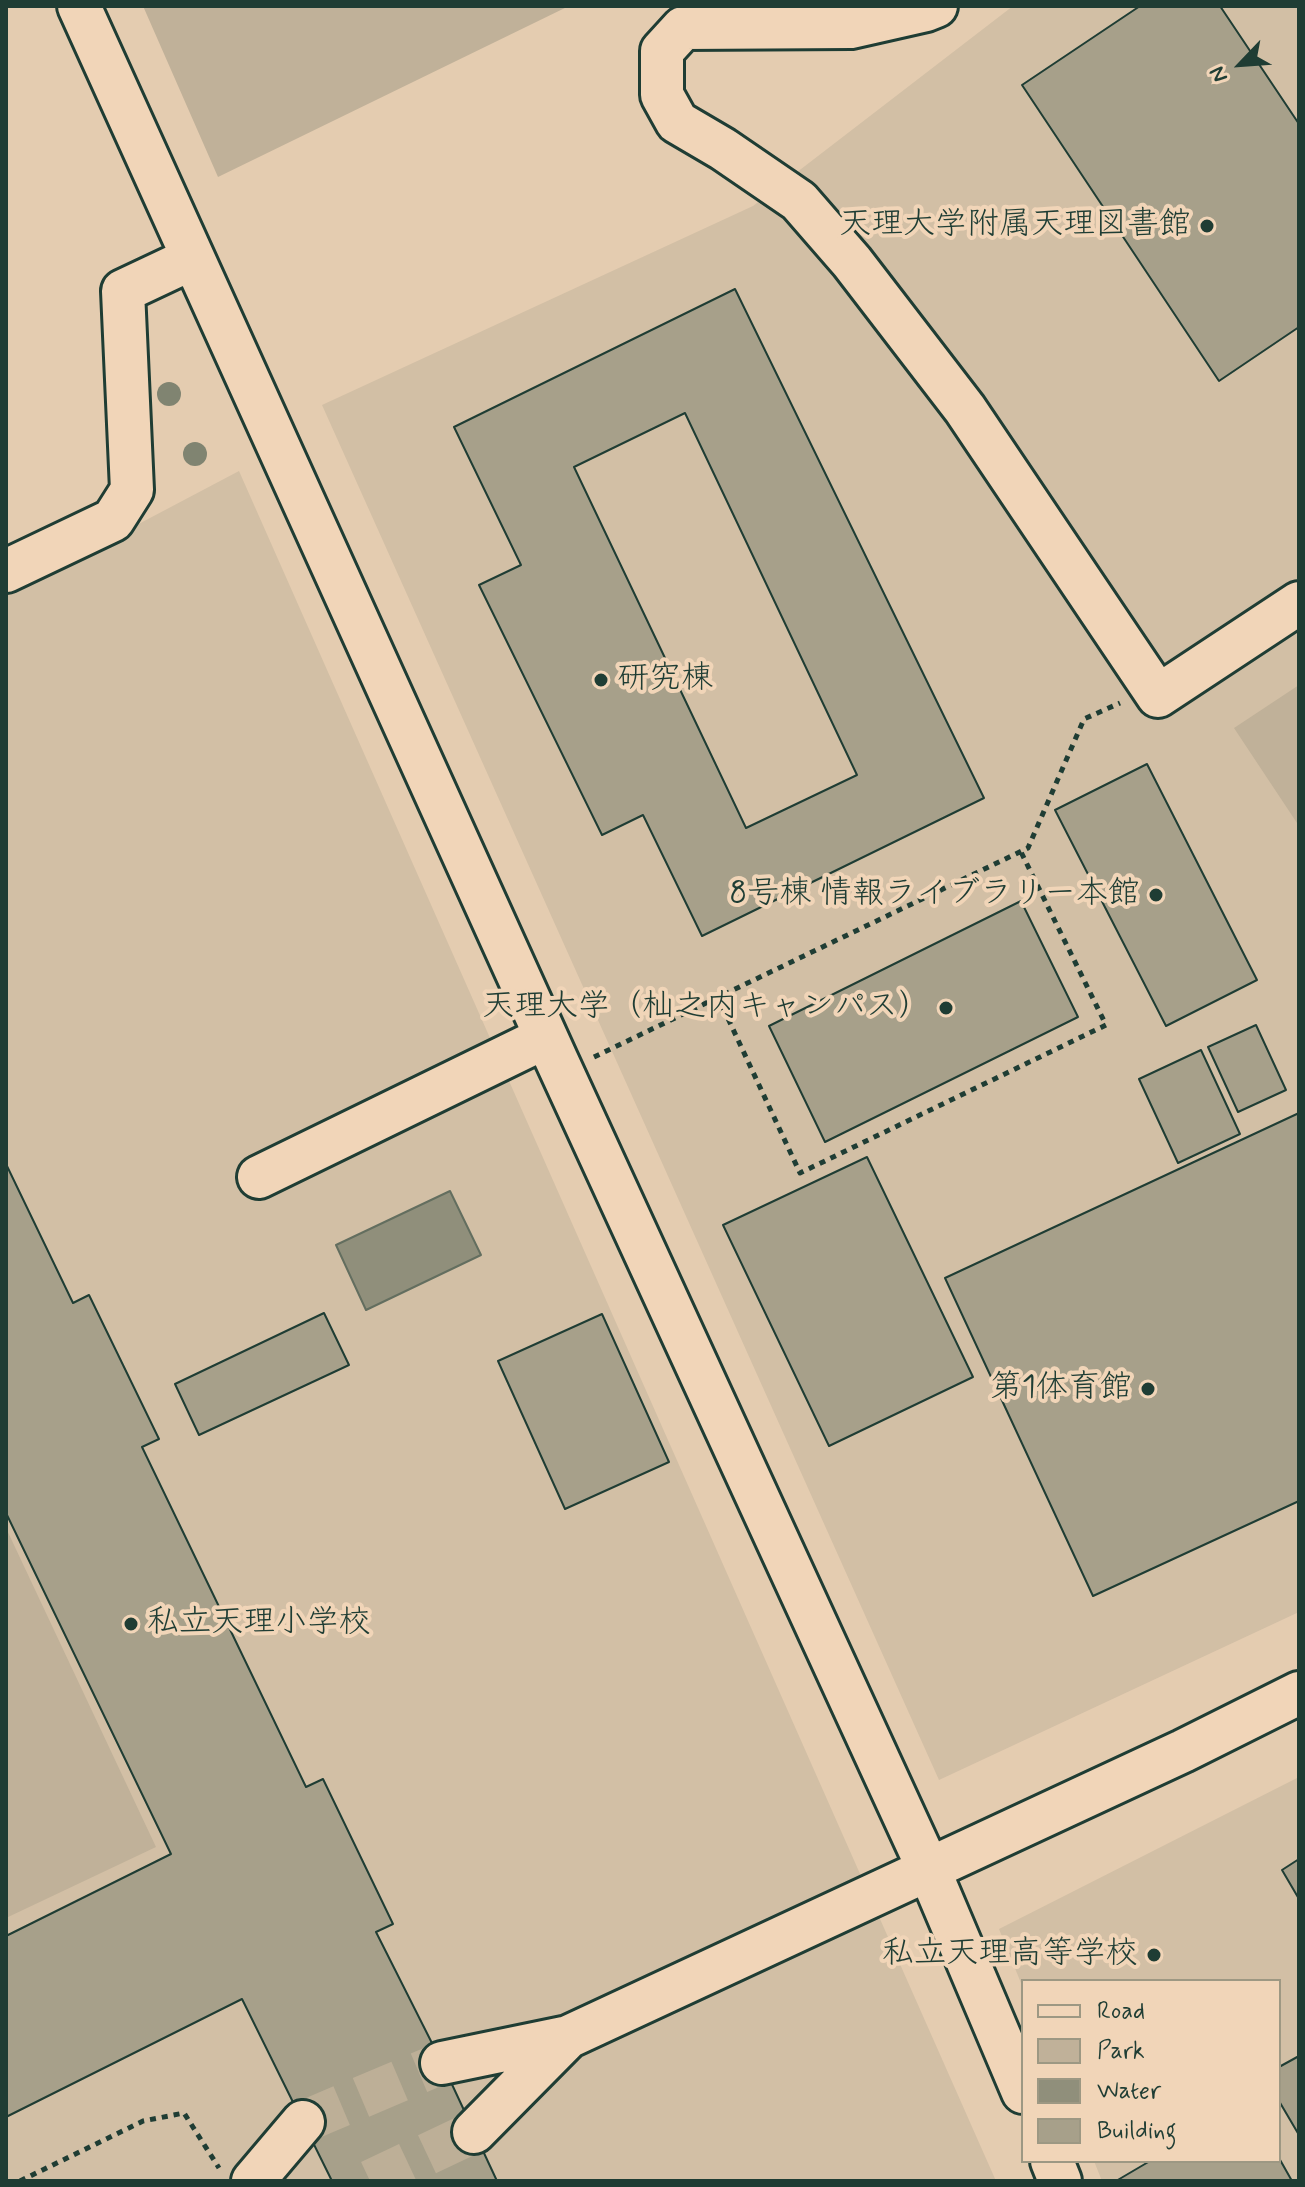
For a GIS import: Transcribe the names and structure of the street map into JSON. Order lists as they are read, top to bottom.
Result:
{
  "places": [
    "天理大学附属天理図書館",
    "研究棟",
    "8号棟 情報ライブラリー本館",
    "天理大学（杣之内キャンパス）",
    "第1体育館",
    "私立天理小学校",
    "私立天理高等学校"
  ],
  "legend": [
    "Road",
    "Park",
    "Water",
    "Building"
  ],
  "north": "bottom left"
}
